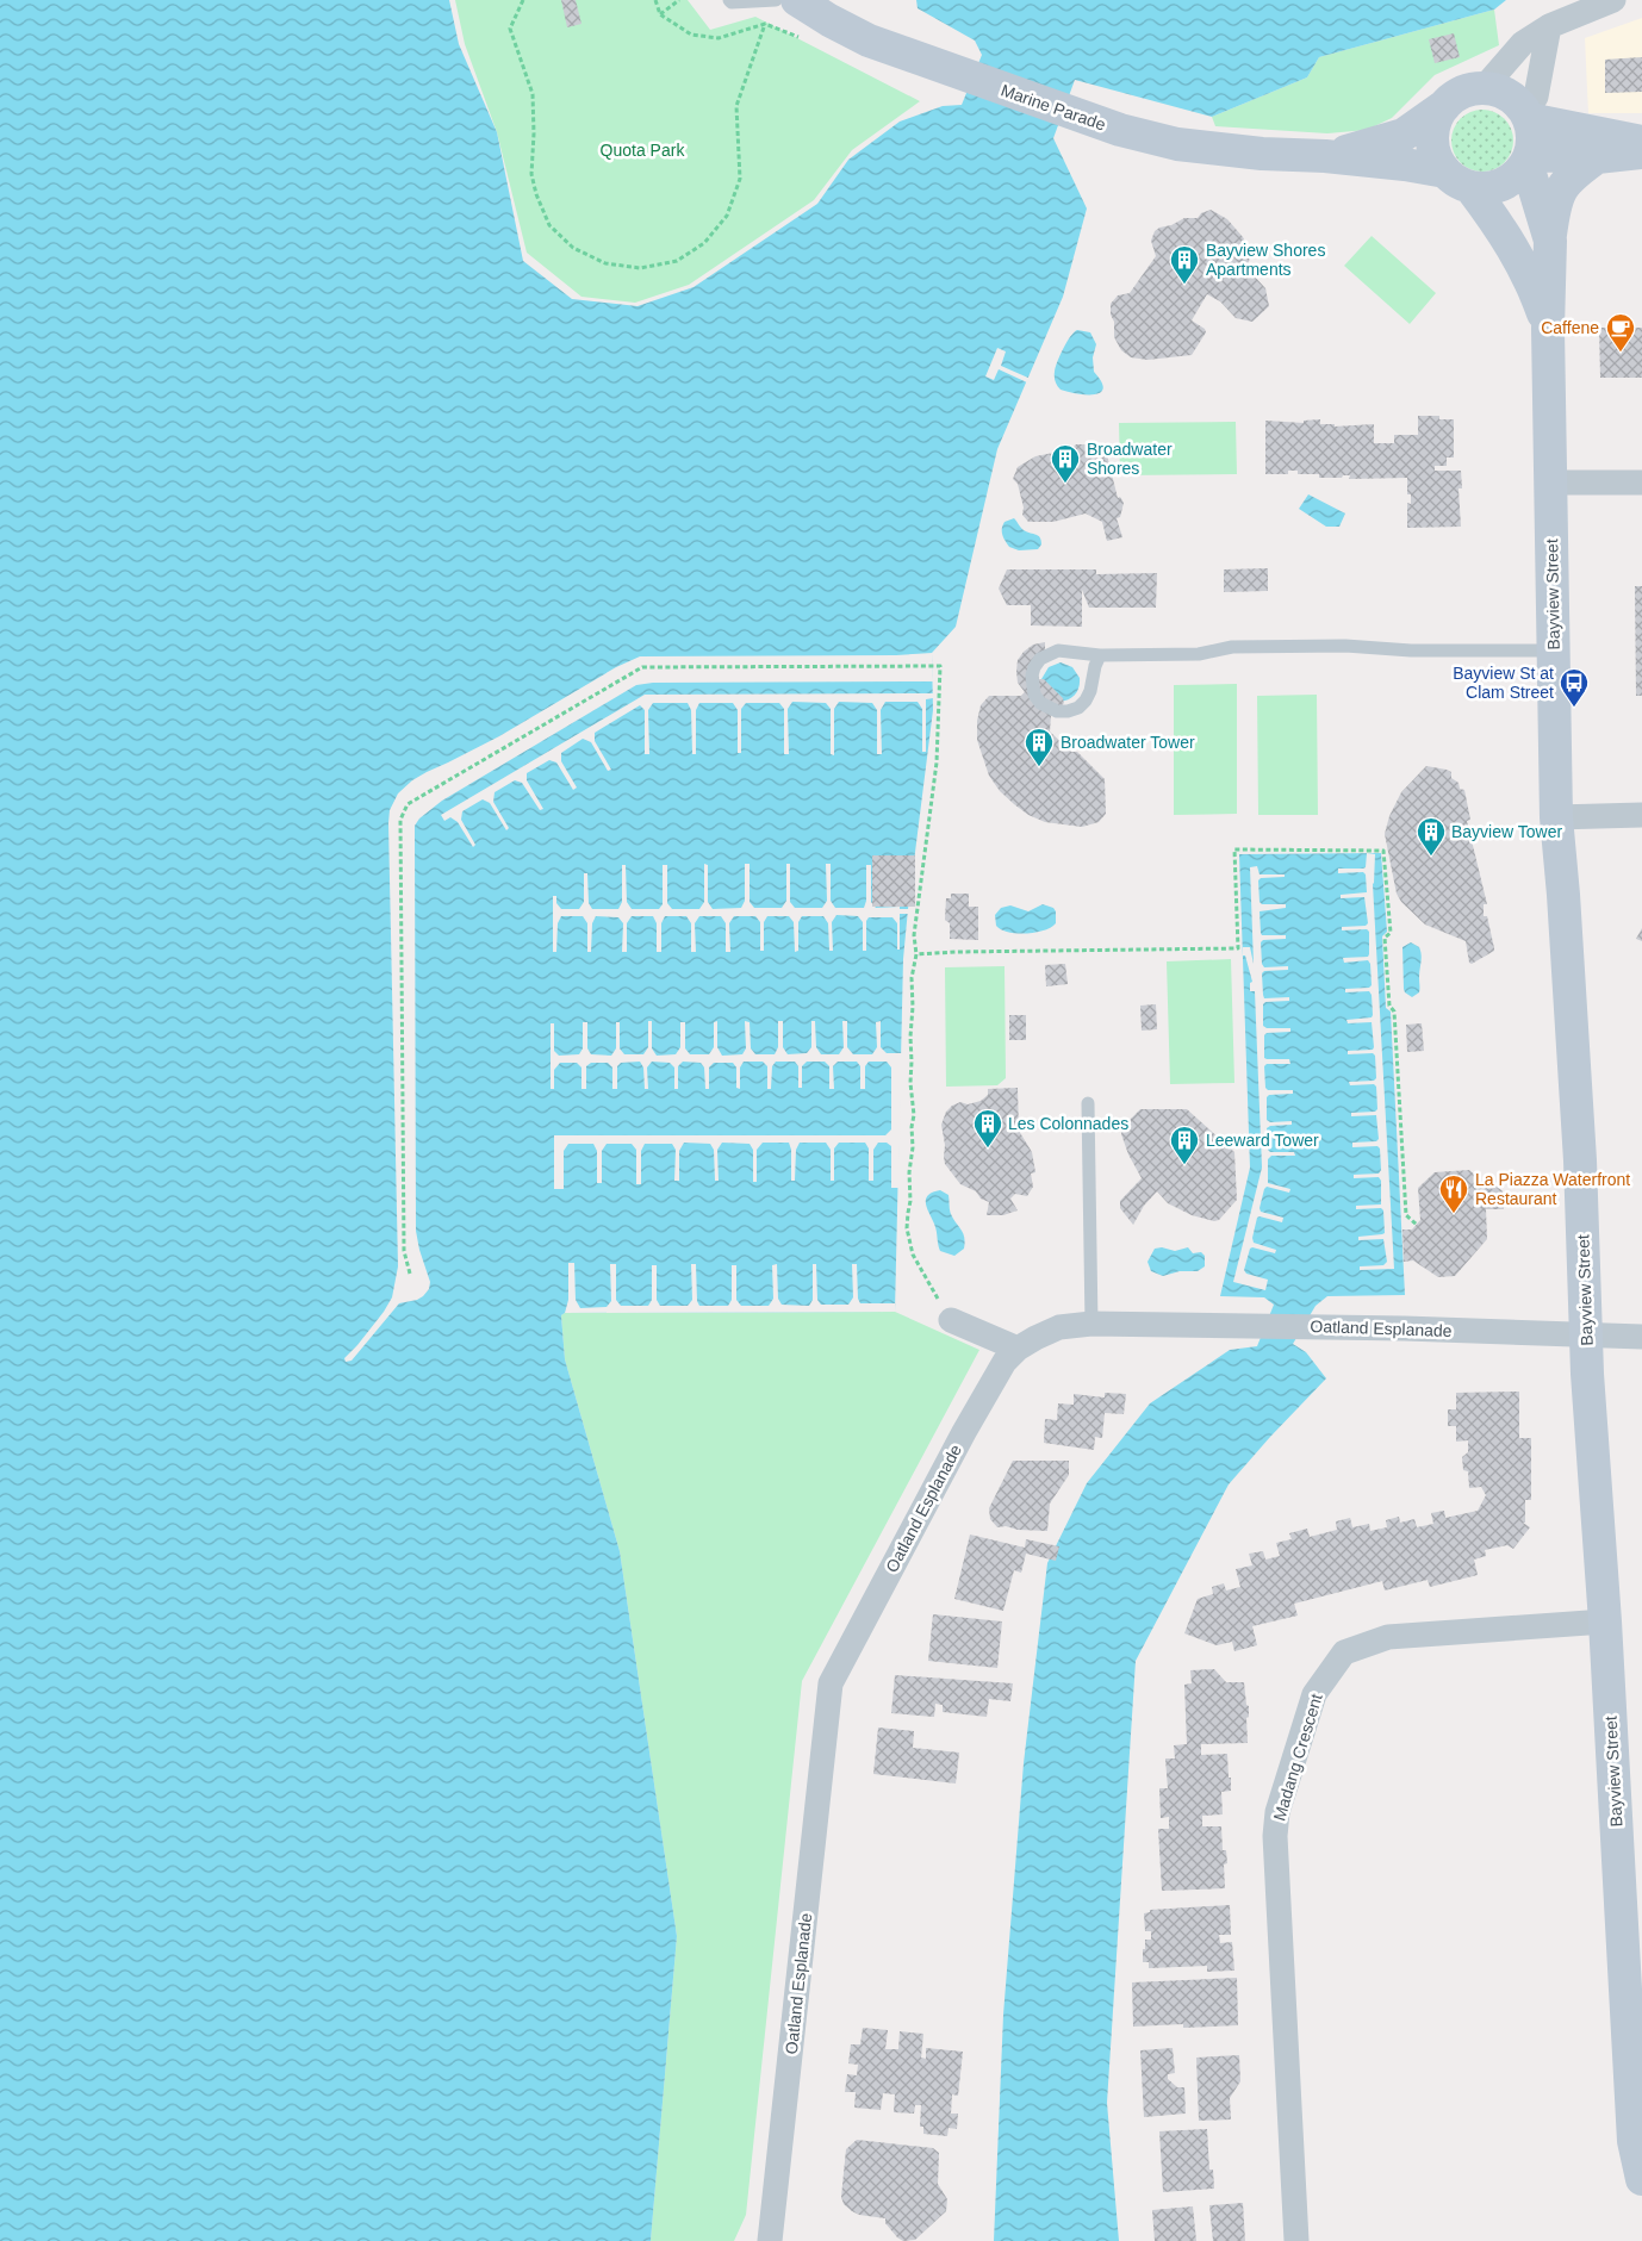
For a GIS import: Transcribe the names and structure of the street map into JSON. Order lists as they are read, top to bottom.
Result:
{
  "streets": {
    "main road": ["Marine Parade", "Bayview Street"],
    "street": ["Oatland Esplanade", "Madang Crescent"]
  },
  "crossings": [
    ["Marine Parade", "Bayview Street"],
    ["Bayview Street", "Oatland Esplanade"],
    ["Bayview Street", "Madang Crescent"]
  ],
  "parks": ["Quota Park"],
  "places": {
    "building": [
      "Bayview Shores Apartments",
      "Broadwater Shores",
      "Broadwater Tower",
      "Bayview Tower",
      "Les Colonnades",
      "Leeward Tower"
    ],
    "cafe": ["Caffene"],
    "bus stop": ["Bayview St at Clam Street"],
    "restaurant": ["La Piazza Waterfront Restaurant"]
  }
}
